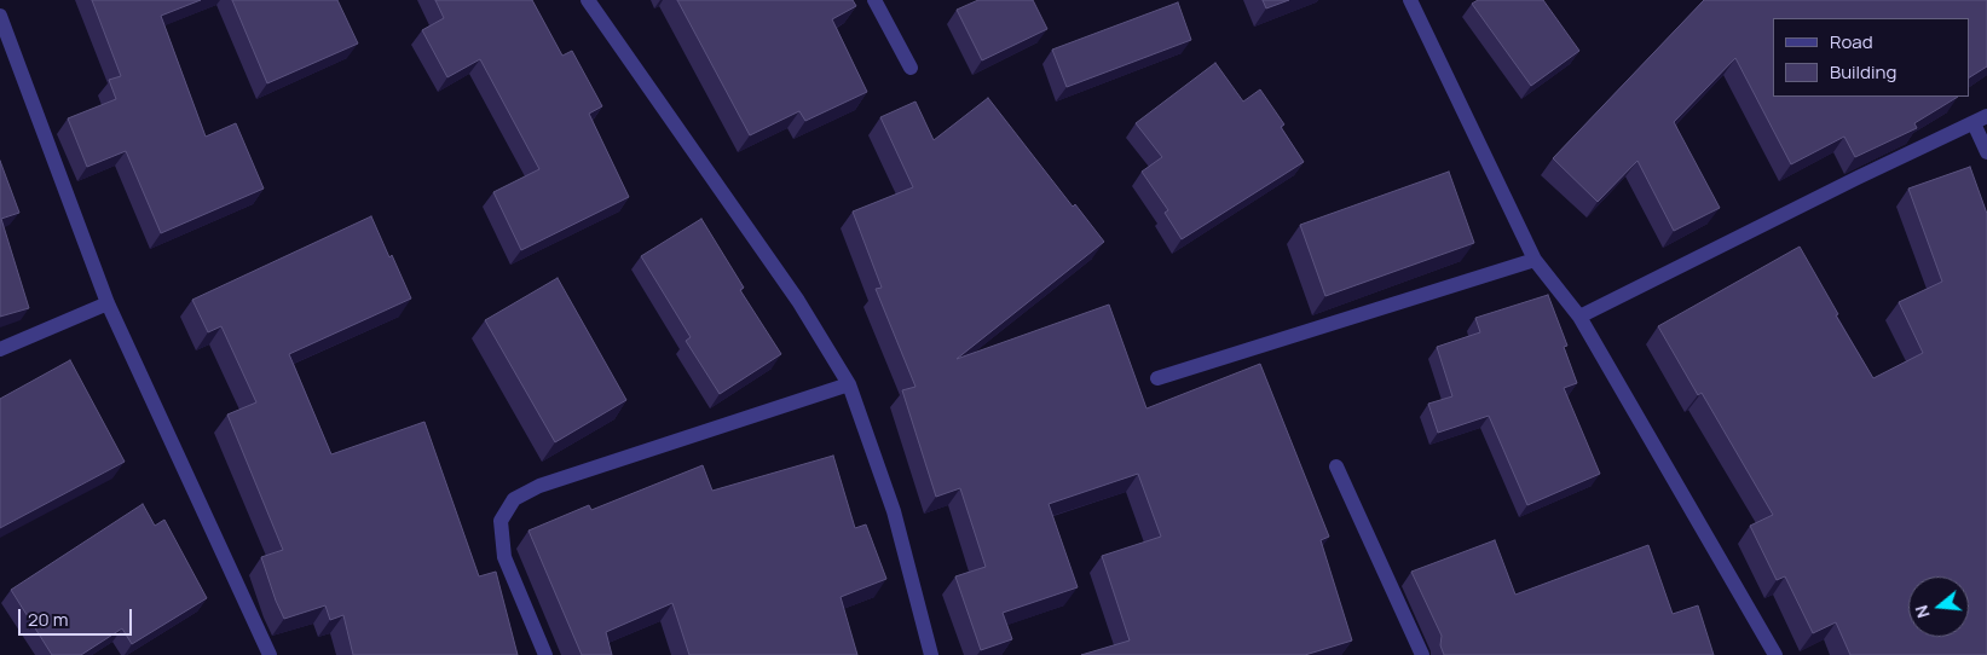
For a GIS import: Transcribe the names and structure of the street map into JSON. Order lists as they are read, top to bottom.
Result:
{
  "legend": ["Road", "Building"],
  "scale_bar": "20 m",
  "north": "left"
}
